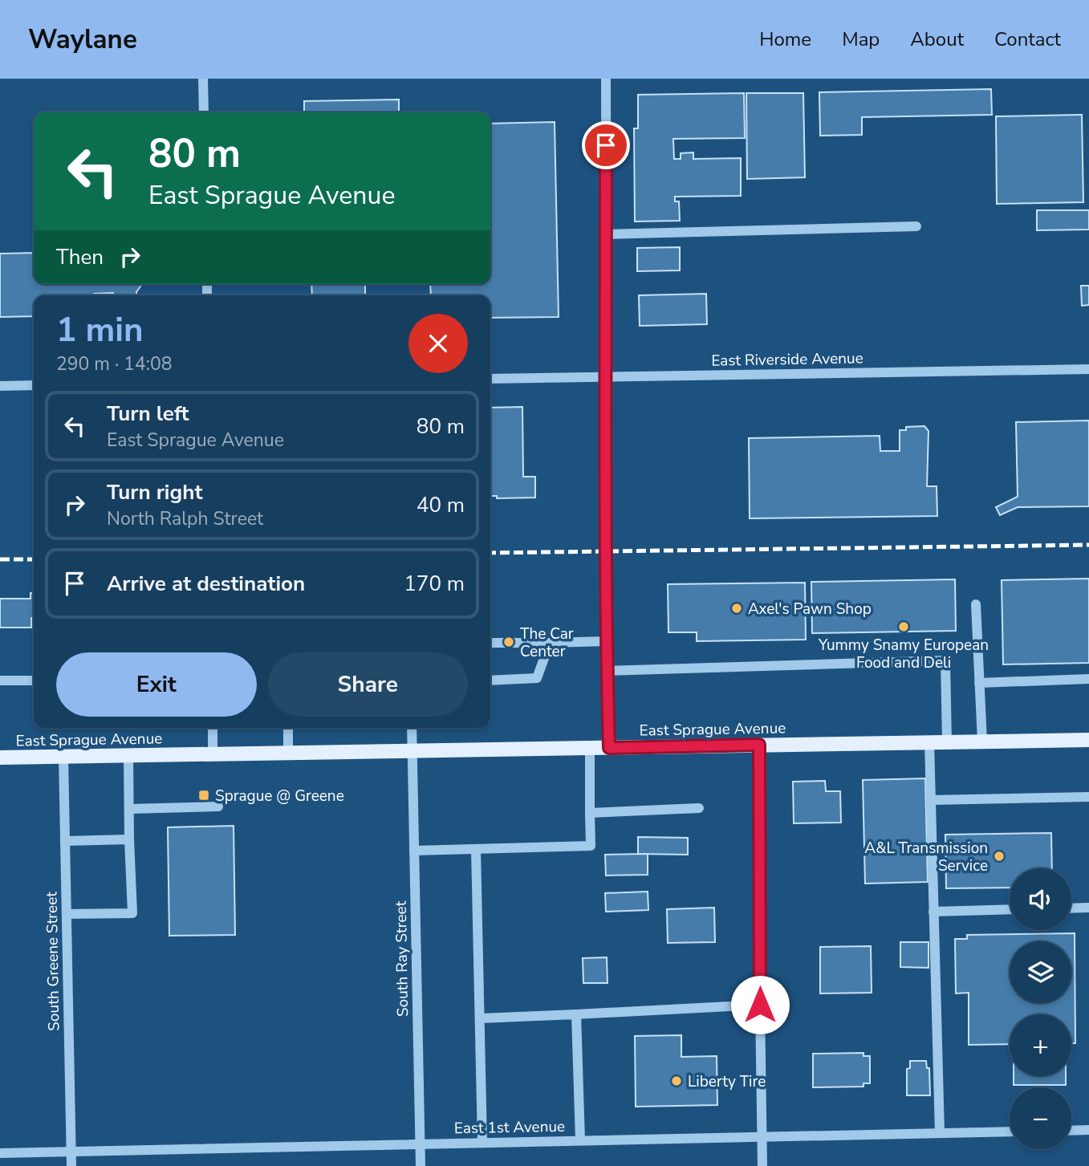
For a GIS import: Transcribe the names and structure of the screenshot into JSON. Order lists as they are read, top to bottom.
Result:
{
  "streets": {
    "main road": ["East Sprague Avenue"],
    "street": [
      "East Riverside Avenue",
      "South Ray Street",
      "South Greene Street",
      "East 1st Avenue"
    ]
  },
  "crossings": [
    ["East Sprague Avenue", "South Ray Street"],
    ["East Sprague Avenue", "South Greene Street"],
    ["South Ray Street", "East 1st Avenue"],
    ["South Greene Street", "East 1st Avenue"]
  ],
  "places": {
    "other": [
      "Axel's Pawn Shop",
      "Yummy Snamy European Food and Deli",
      "The Car Center",
      "A&L Transmission Service",
      "Liberty Tire"
    ],
    "transit": ["Sprague @ Greene"]
  },
  "page": {
    "header": "Waylane",
    "nav": [
      "Home",
      "Map",
      "About",
      "Contact"
    ],
    "turn": ["80 m", "East Sprague Avenue"],
    "then": "Then",
    "heading": ["1 min", "290 m · 14:08"],
    "list": [
      {
        "name": "Turn left",
        "note": "East Sprague Avenue",
        "value": "80 m"
      },
      {
        "name": "Turn right",
        "note": "North Ralph Street",
        "value": "40 m"
      },
      {
        "name": "Arrive at destination",
        "value": "170 m"
      }
    ],
    "buttons": ["Exit", "Share"],
    "map_buttons": ["+", "−"]
  }
}
